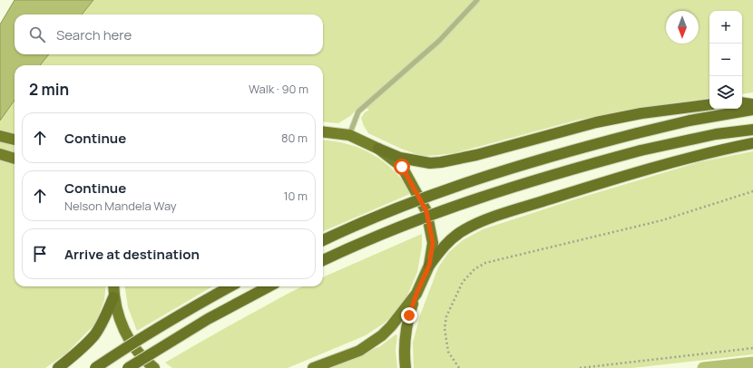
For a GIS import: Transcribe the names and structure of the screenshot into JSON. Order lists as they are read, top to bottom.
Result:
{
  "north": "bottom",
  "page": {
    "map_buttons": ["+", "−"],
    "search": "Search here",
    "heading": ["2 min", "Walk · 90 m"],
    "list": [
      ["Continue", "80 m"],
      ["Continue", "Nelson Mandela Way", "10 m"],
      "Arrive at destination"
    ]
  }
}
